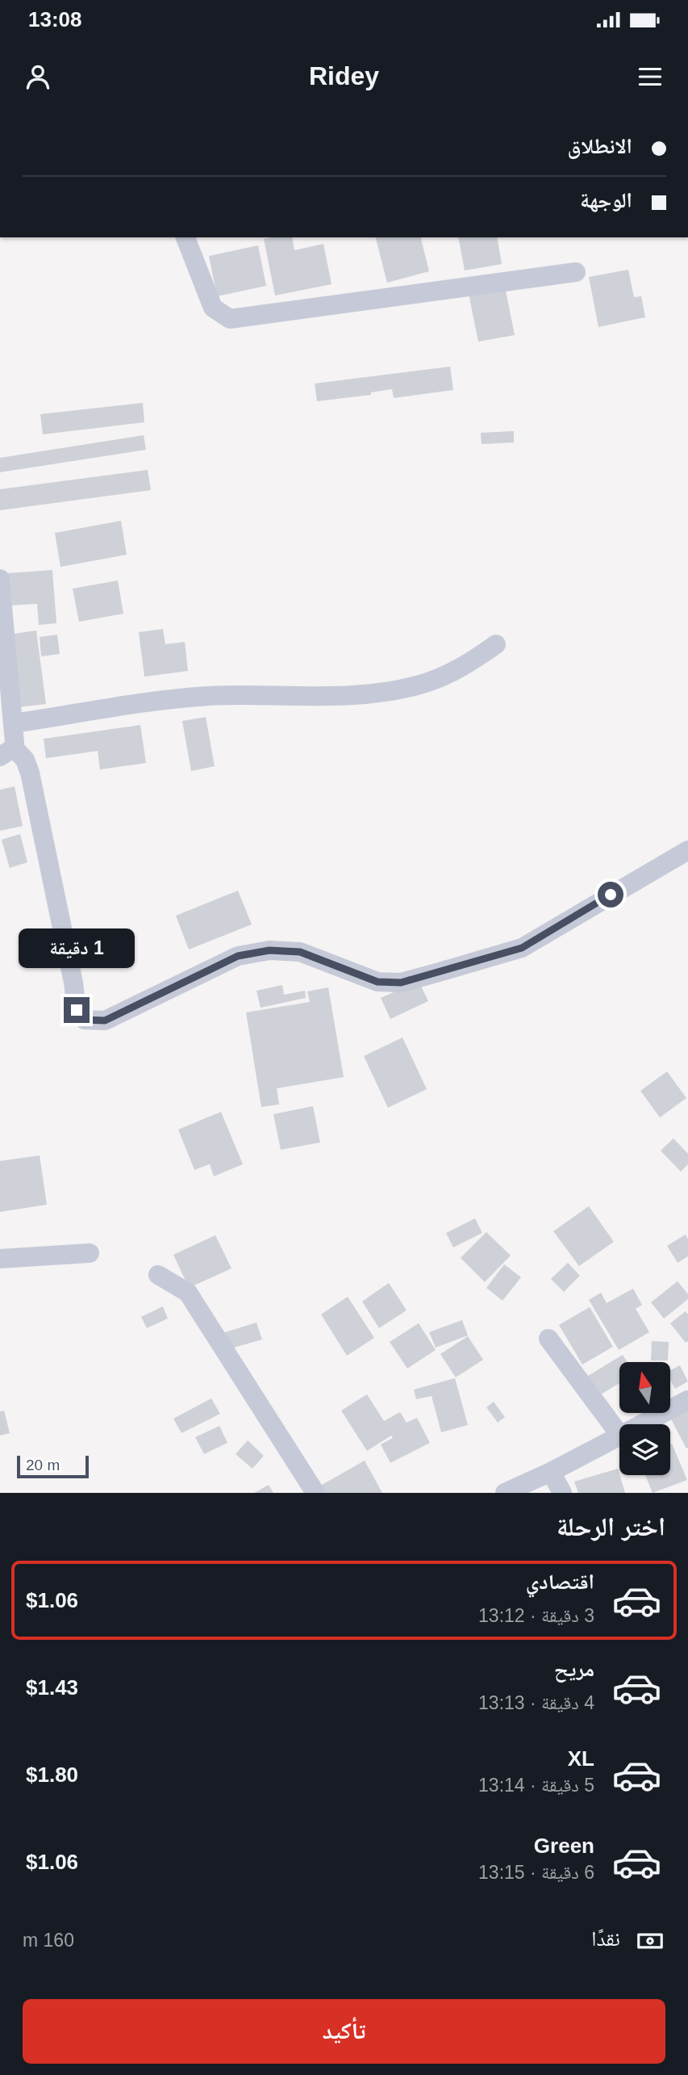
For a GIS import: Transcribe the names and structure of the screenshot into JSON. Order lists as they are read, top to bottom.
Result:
{
  "scale_bar": "20 m",
  "north": "top",
  "page": {
    "status": "13:08",
    "header": "Ridey",
    "banner": ["الانطلاق", "الوجهة"],
    "bubble": "1 دقيقة",
    "scale": "20 m",
    "heading": "اختر الرحلة",
    "list": [
      {
        "name": "اقتصادي",
        "note": "3 دقيقة · 13:12",
        "value": "$1.06"
      },
      {
        "name": "مريح",
        "note": "4 دقيقة · 13:13",
        "value": "$1.43"
      },
      {
        "name": "XL",
        "note": "5 دقيقة · 13:14",
        "value": "$1.80"
      },
      {
        "name": "Green",
        "note": "6 دقيقة · 13:15",
        "value": "$1.06"
      }
    ],
    "pay": ["نقدًا", "160 m"],
    "buttons": "تأكيد"
  }
}
